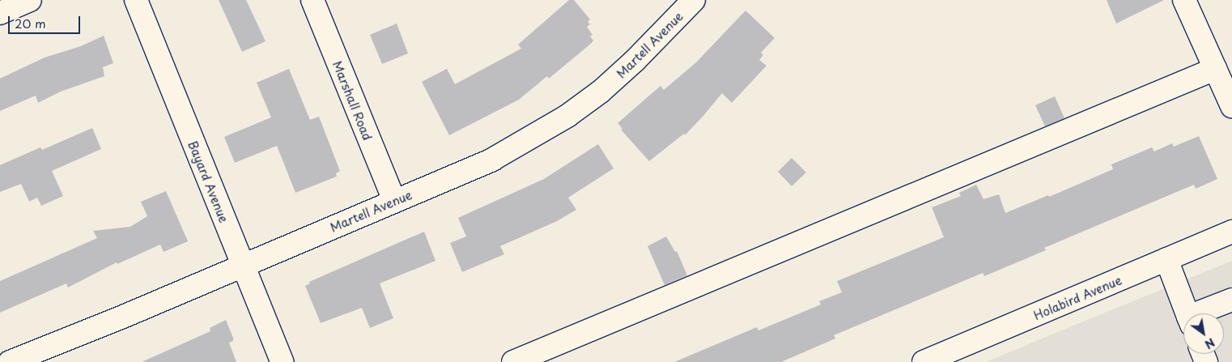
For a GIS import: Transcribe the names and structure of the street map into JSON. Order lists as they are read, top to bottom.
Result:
{
  "streets": {
    "street": [
      "Martell Avenue",
      "Marshall Road",
      "Bayard Avenue",
      "Holabird Avenue"
    ]
  },
  "crossings": [
    ["Martell Avenue", "Marshall Road"],
    ["Martell Avenue", "Bayard Avenue"]
  ],
  "scale_bar": "20 m",
  "north": "bottom right"
}
